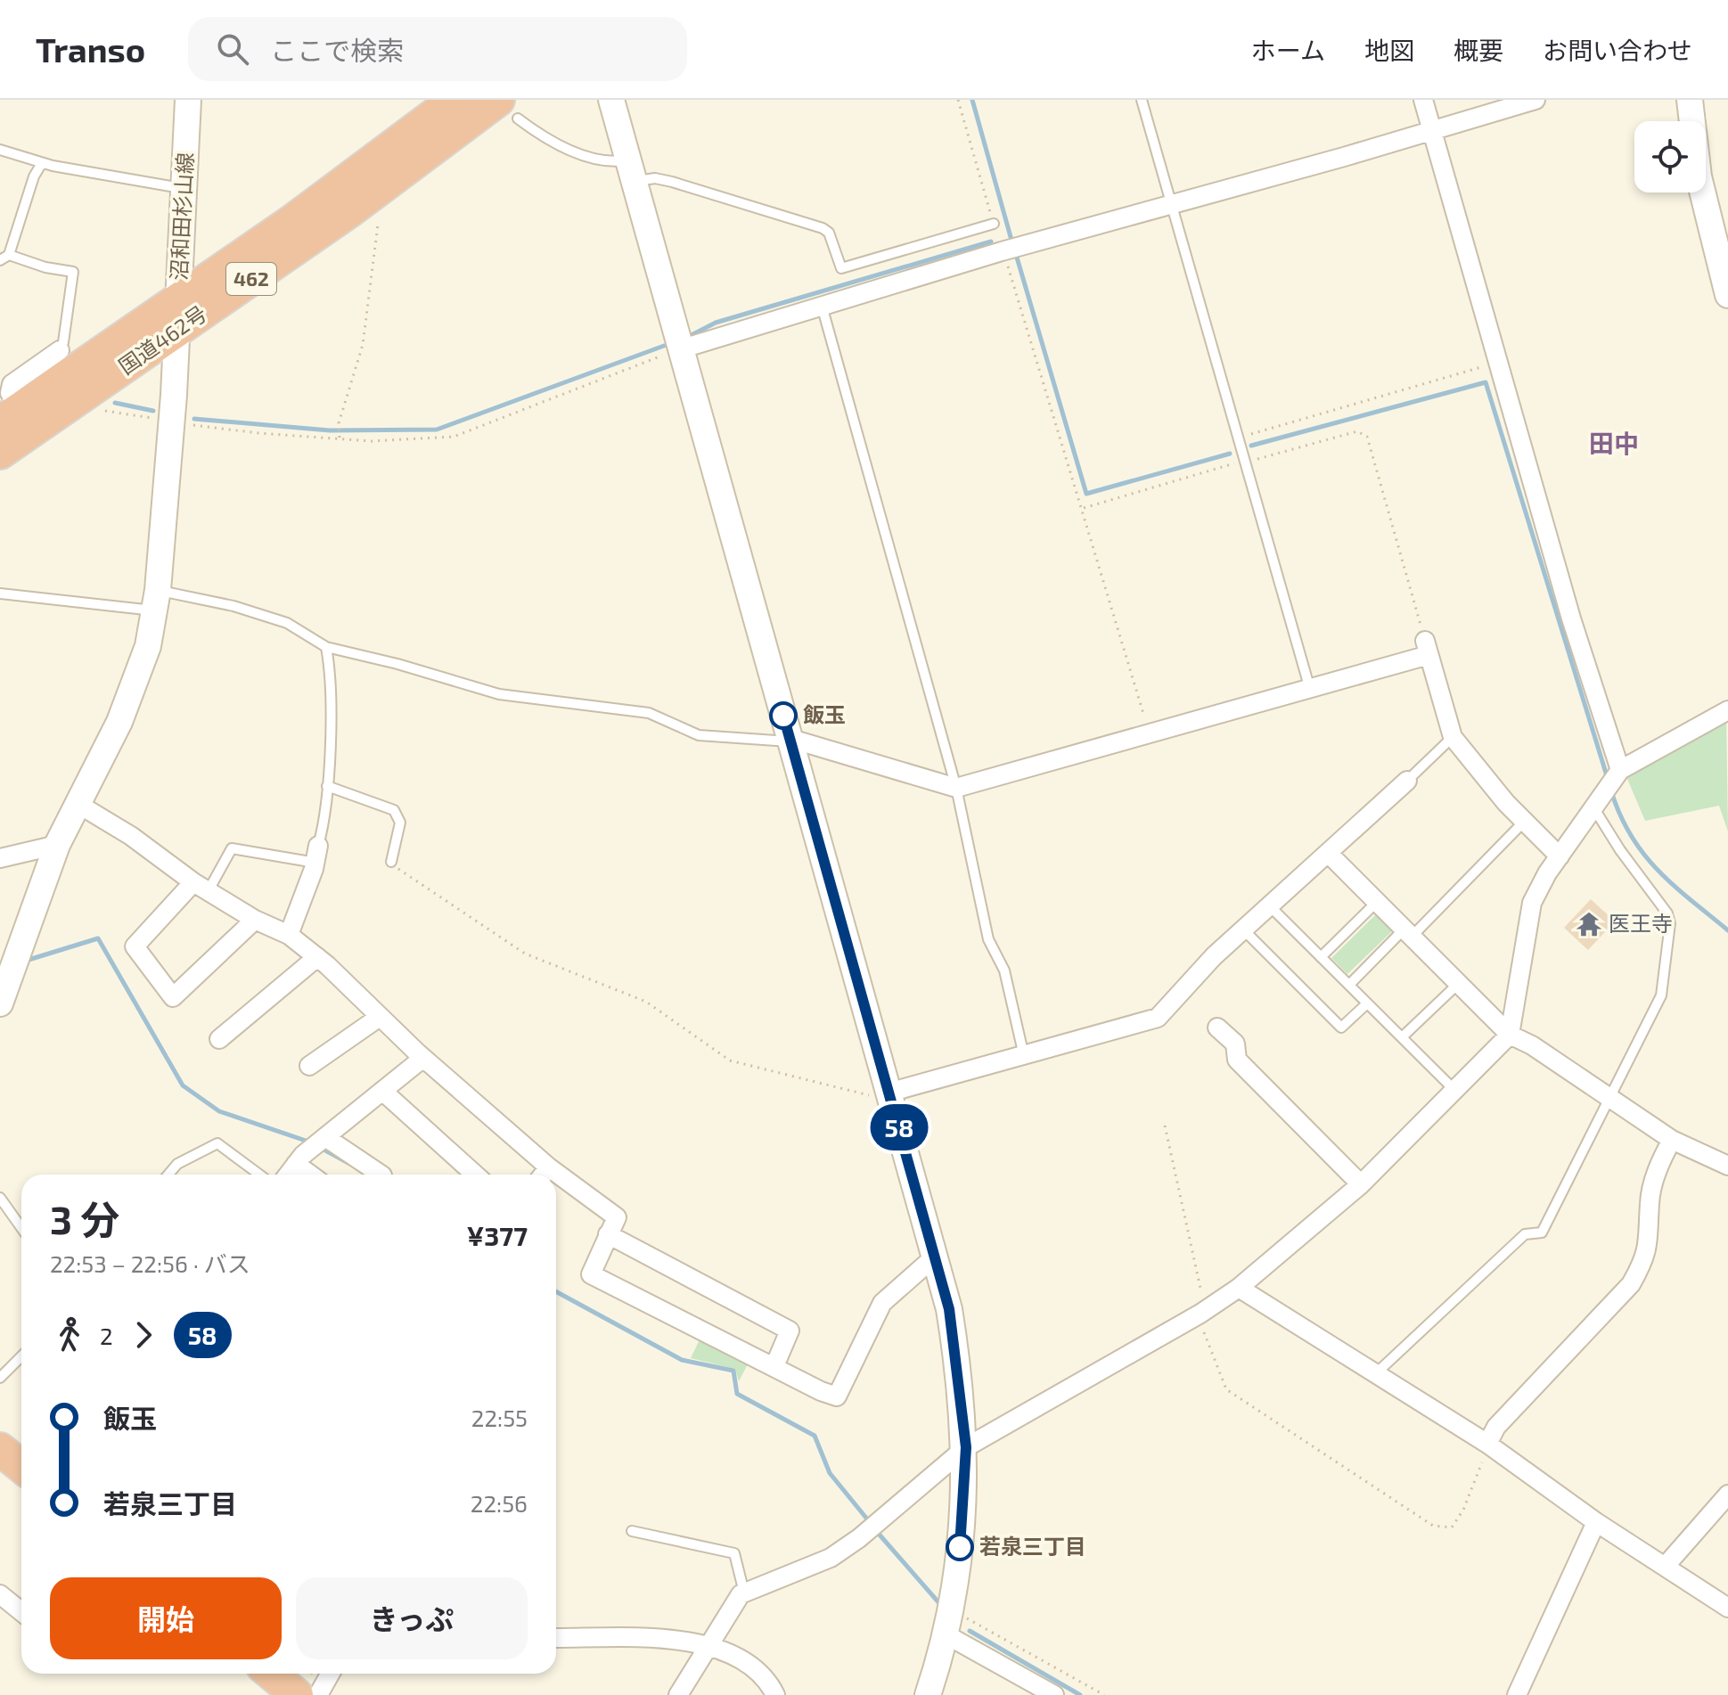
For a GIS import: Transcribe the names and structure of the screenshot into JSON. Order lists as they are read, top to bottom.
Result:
{
  "streets": {
    "highway": ["462", "国道462号"],
    "street": ["沼和田杉山線"]
  },
  "crossings": [
    ["沼和田杉山線", "国道462号"]
  ],
  "districts": ["田中"],
  "places": {
    "other": ["飯玉", "若泉三丁目"],
    "temple": ["医王寺"]
  },
  "lines": ["bus line 58"],
  "page": {
    "header": "Transo",
    "search": "ここで検索",
    "nav": [
      "ホーム",
      "地図",
      "概要",
      "お問い合わせ"
    ],
    "on_map": "58",
    "heading": ["3 分", "22:53 – 22:56 · バス", "¥377"],
    "legs": ["2", "58"],
    "list": [
      {
        "name": "飯玉",
        "value": "22:55"
      },
      {
        "name": "若泉三丁目",
        "value": "22:56"
      }
    ],
    "buttons": ["開始", "きっぷ"]
  }
}
